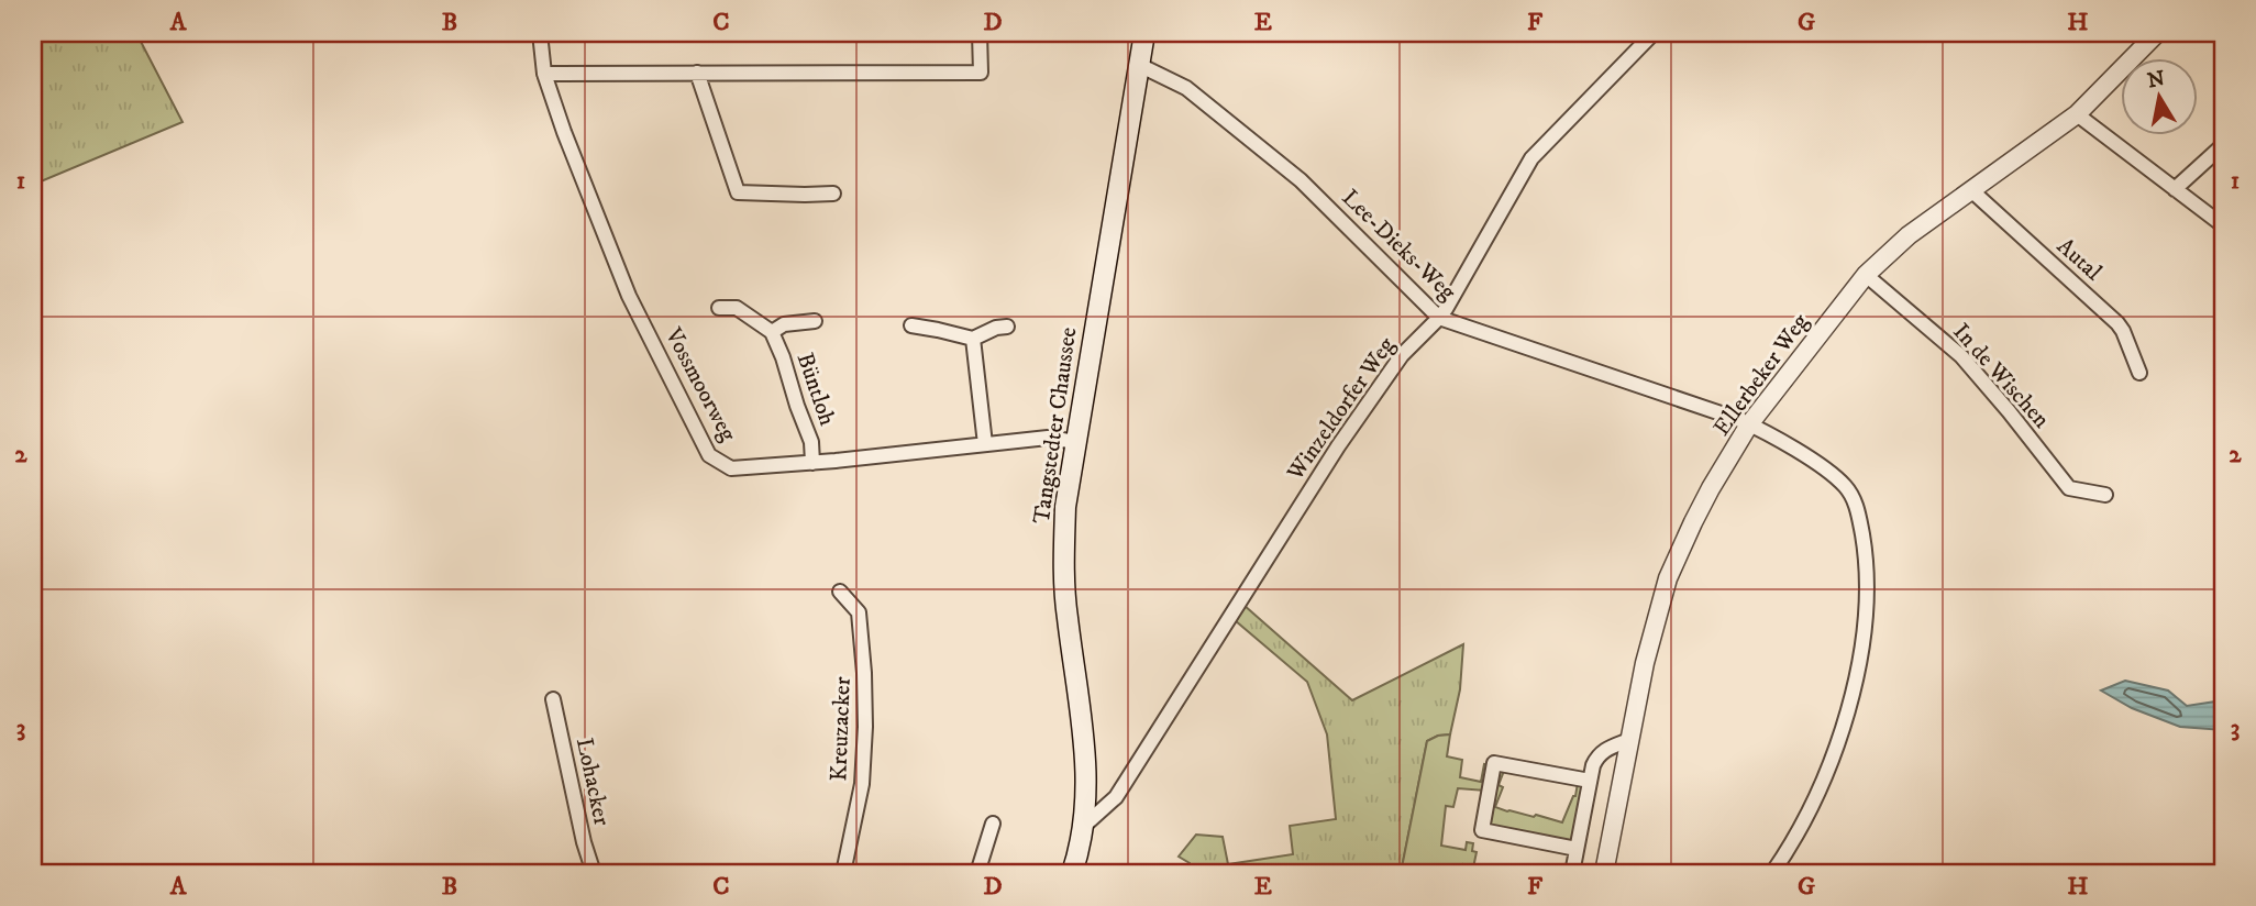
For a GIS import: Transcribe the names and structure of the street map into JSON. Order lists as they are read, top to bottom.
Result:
{
  "streets": {
    "main road": ["Tangstedter Chaussee"],
    "street": [
      "Lee-Dieks-Weg",
      "Autal",
      "Ellerbeker Weg",
      "In de Wischen",
      "Vossmoorweg",
      "Büntloh",
      "Winzeldorfer Weg",
      "Kreuzacker",
      "Lohacker"
    ]
  },
  "crossings": [
    ["Lee-Dieks-Weg", "Ellerbeker Weg"],
    ["Lee-Dieks-Weg", "Winzeldorfer Weg"],
    ["Lee-Dieks-Weg", "Tangstedter Chaussee"],
    ["Autal", "Ellerbeker Weg"],
    ["Ellerbeker Weg", "In de Wischen"],
    ["Vossmoorweg", "Büntloh"],
    ["Vossmoorweg", "Tangstedter Chaussee"],
    ["Winzeldorfer Weg", "Tangstedter Chaussee"]
  ],
  "north": "top",
  "grid": {
    "columns": [
      "A",
      "B",
      "C",
      "D",
      "E",
      "F",
      "G",
      "H"
    ],
    "rows": ["1", "2", "3"]
  }
}
